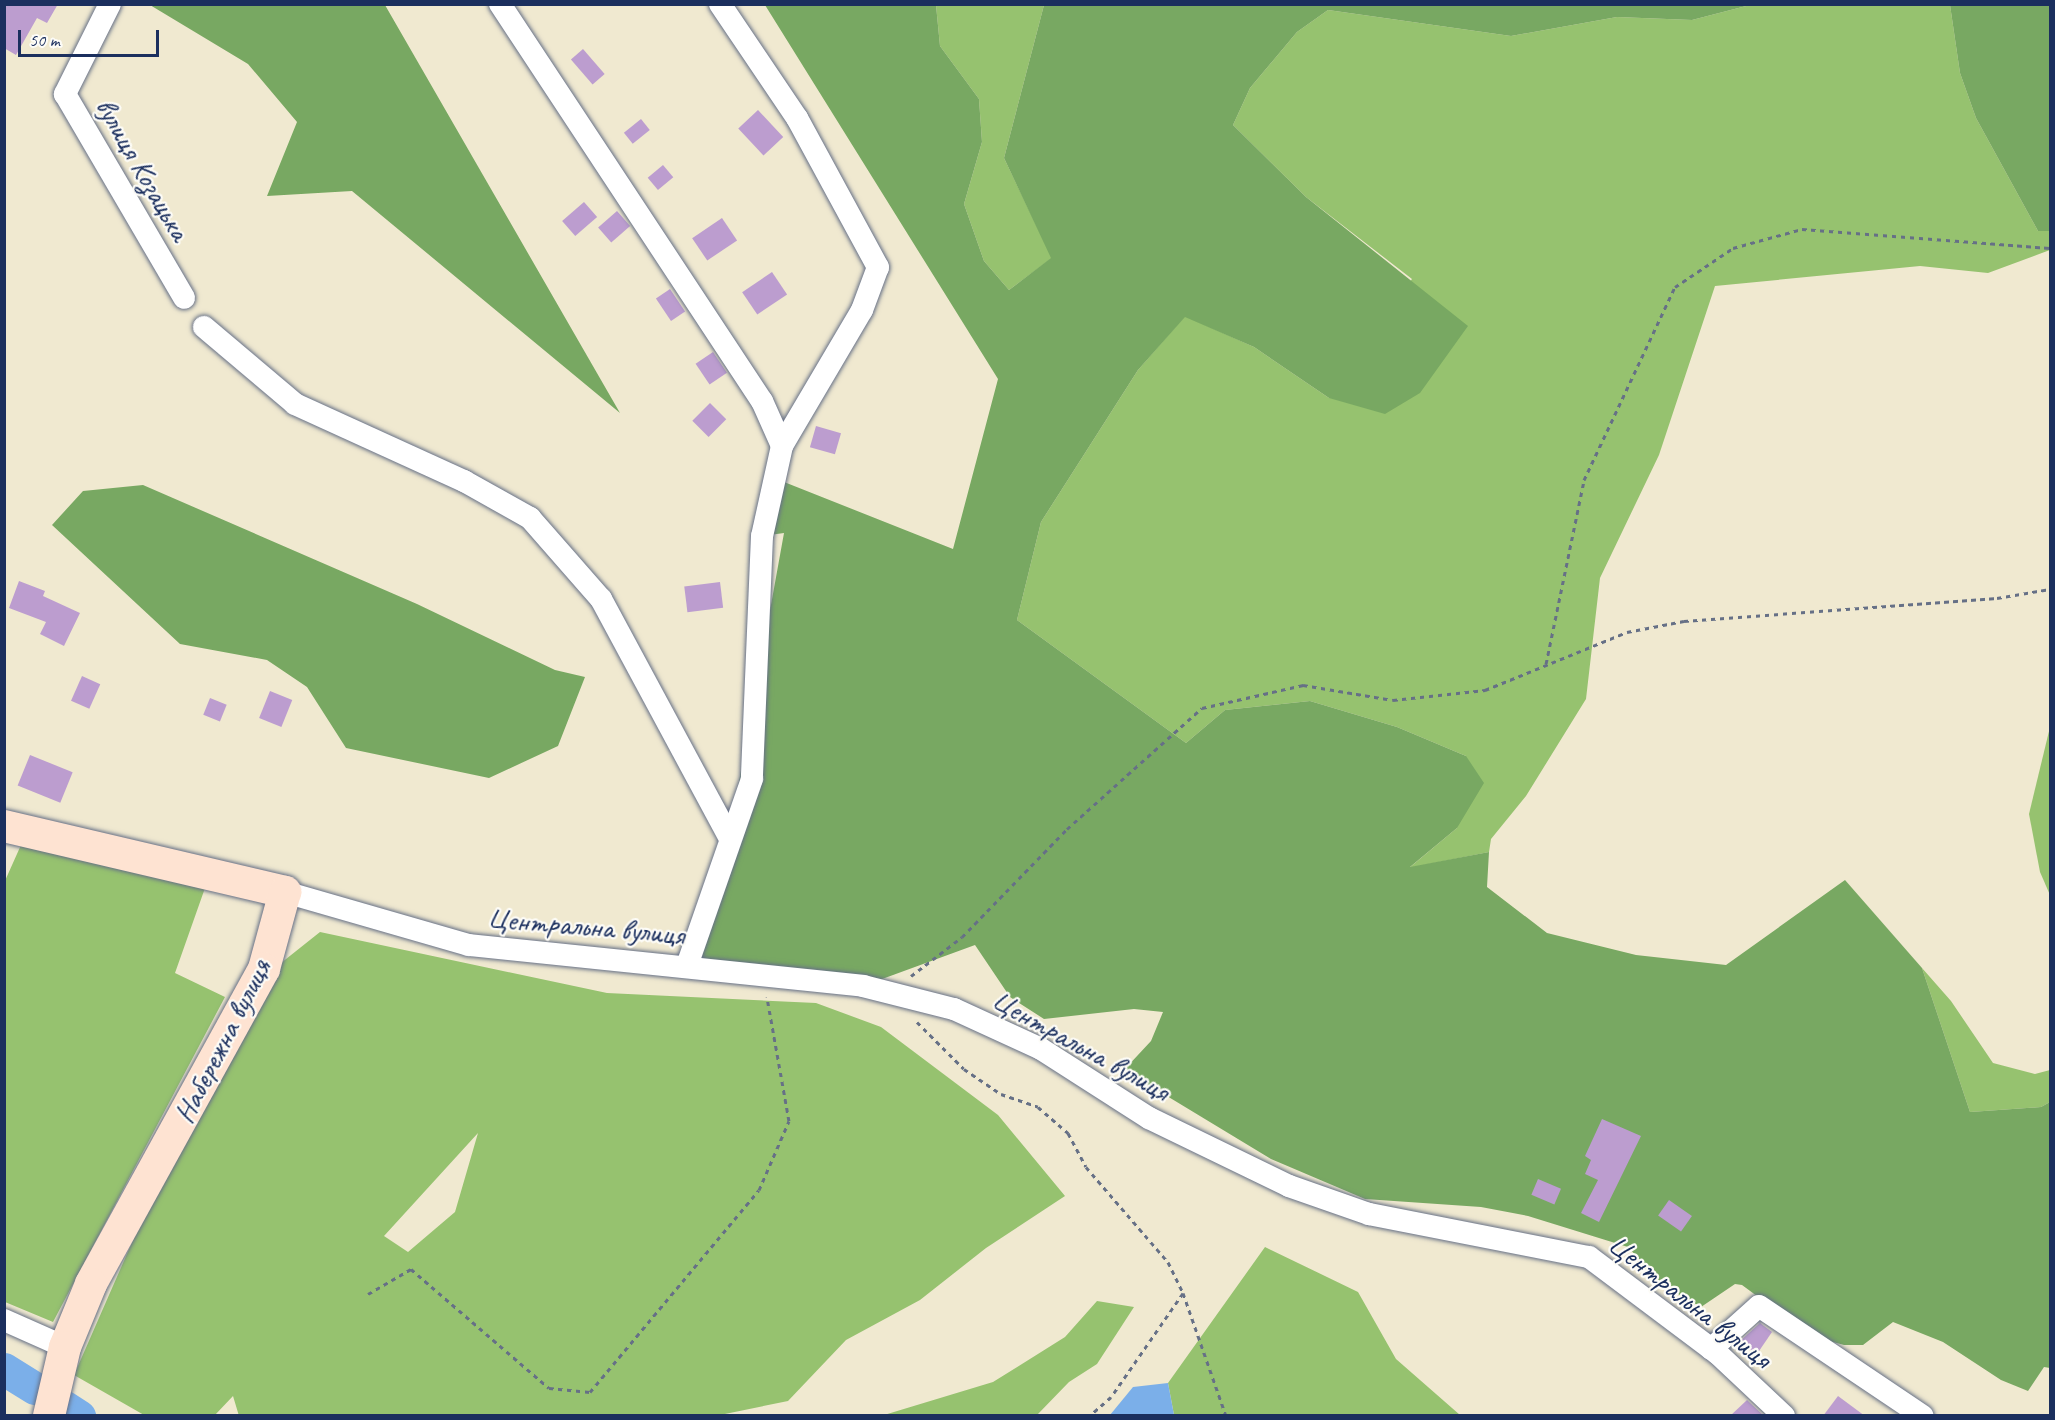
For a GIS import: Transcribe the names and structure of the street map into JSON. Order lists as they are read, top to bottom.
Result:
{
  "streets": {
    "street": ["вулиця Козацька", "Центральна вулиця", "Набережна вулиця"]
  },
  "crossings": [
    ["Центральна вулиця", "Набережна вулиця"]
  ],
  "scale_bar": "50 m"
}
